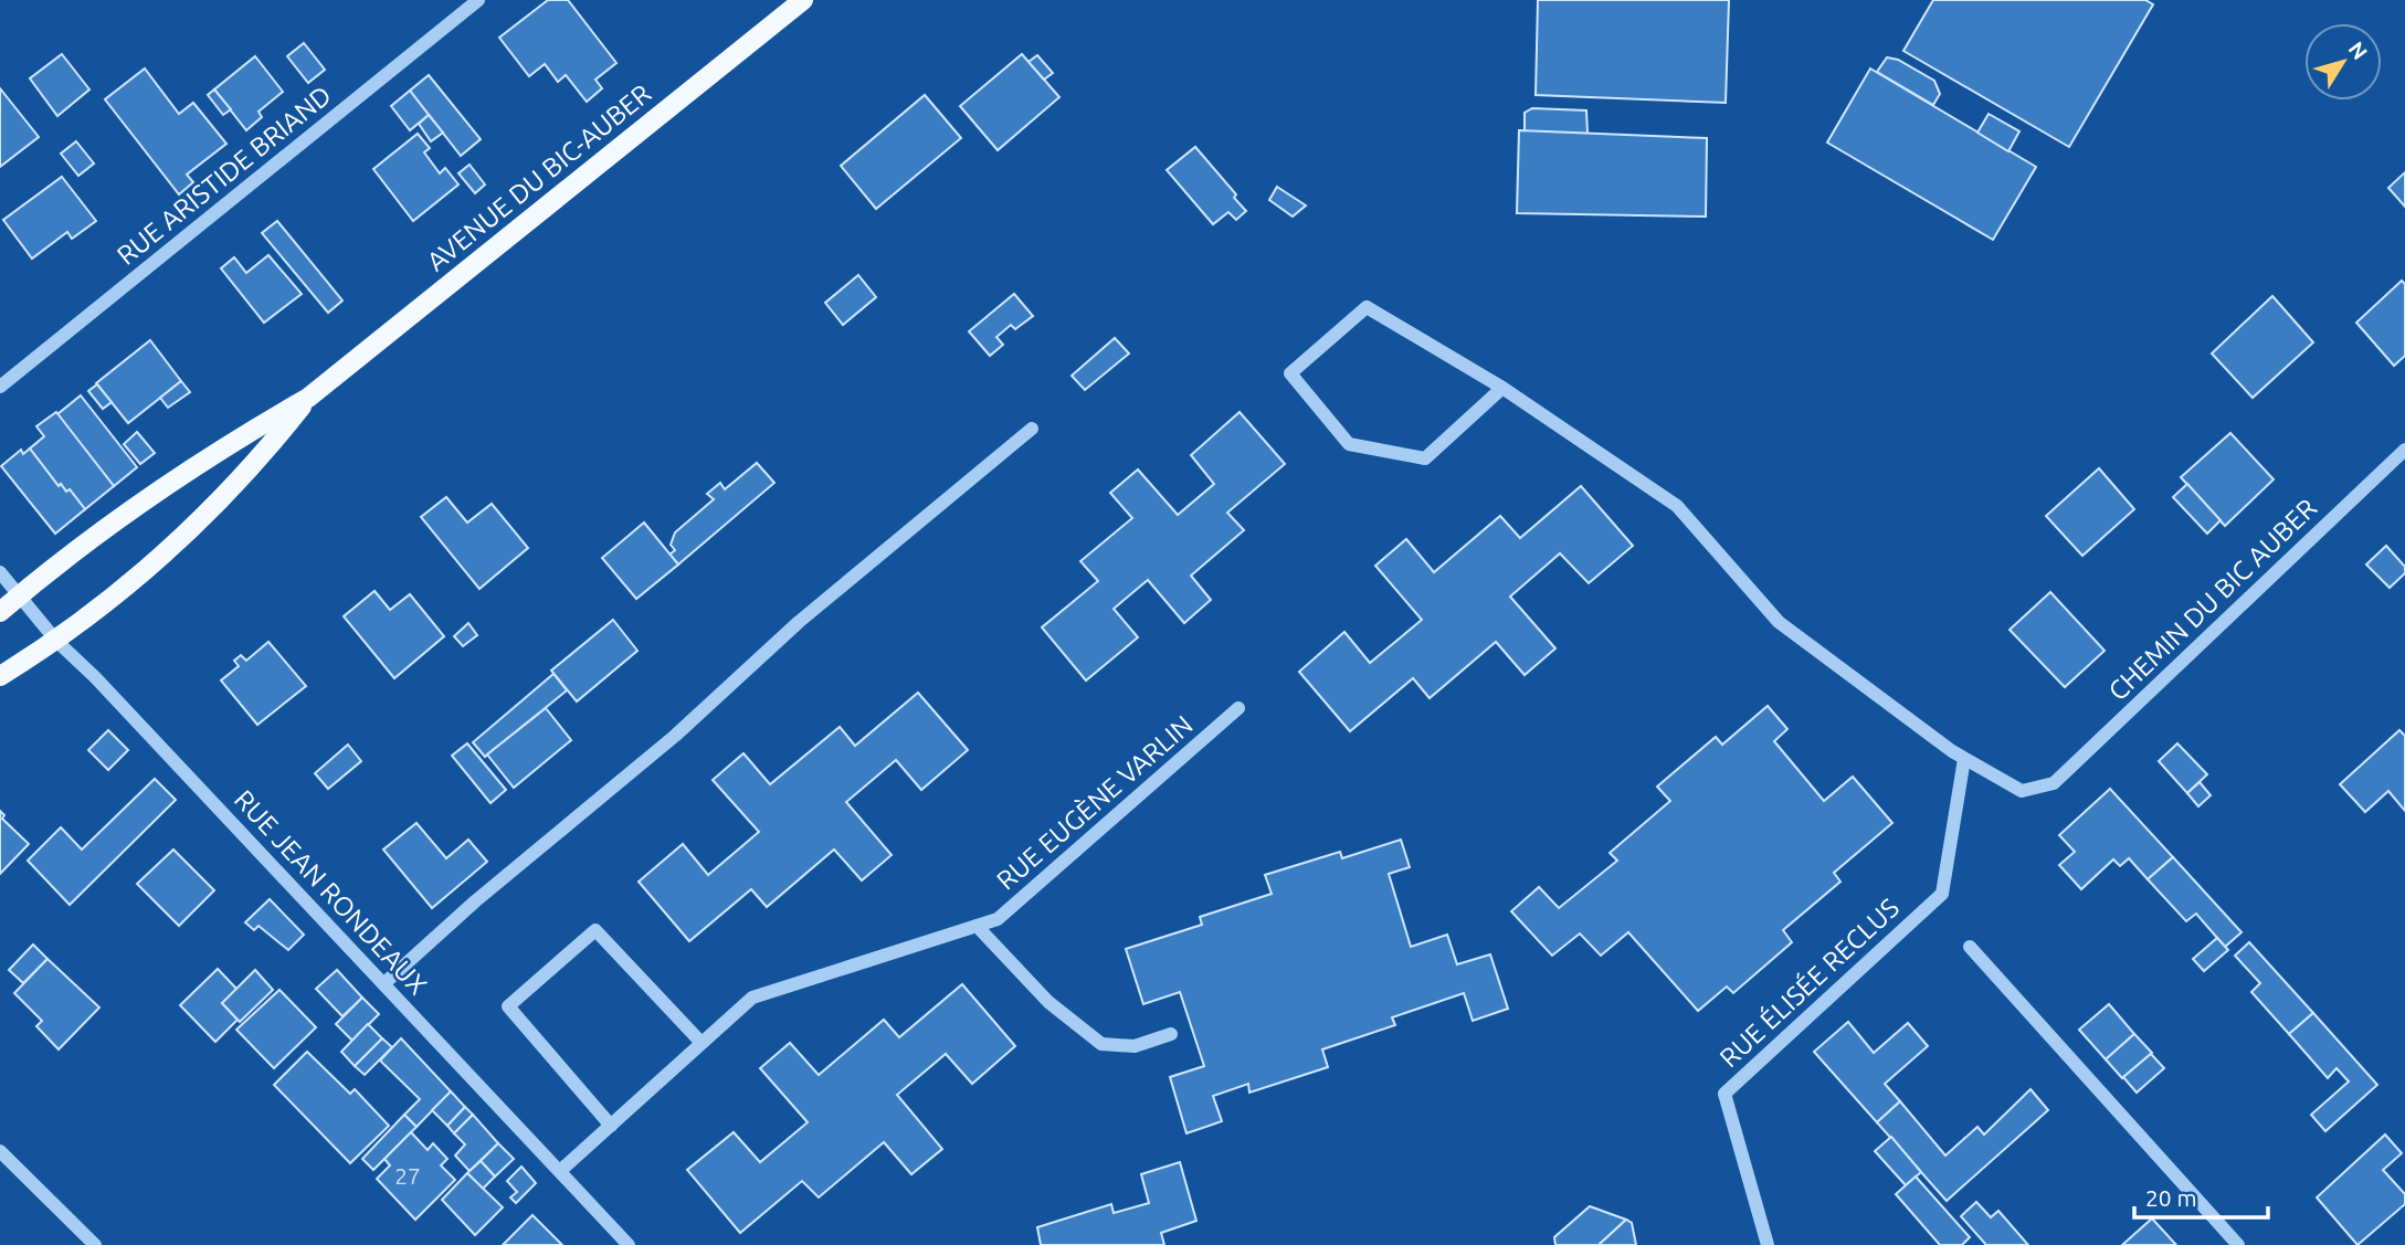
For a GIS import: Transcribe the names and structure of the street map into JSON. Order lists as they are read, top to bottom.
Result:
{
  "streets": {
    "main road": ["AVENUE DU BIC-AUBER"],
    "street": [
      "RUE ARISTIDE BRIAND",
      "CHEMIN DU BIC AUBER",
      "RUE EUGÈNE VARLIN",
      "RUE JEAN RONDEAUX",
      "RUE ÉLISÉE RECLUS"
    ]
  },
  "crossings": [
    ["AVENUE DU BIC-AUBER", "RUE JEAN RONDEAUX"],
    ["CHEMIN DU BIC AUBER", "RUE ÉLISÉE RECLUS"],
    ["RUE EUGÈNE VARLIN", "RUE JEAN RONDEAUX"]
  ],
  "house_numbers": ["27"],
  "scale_bar": "20 m",
  "north": "top right"
}
